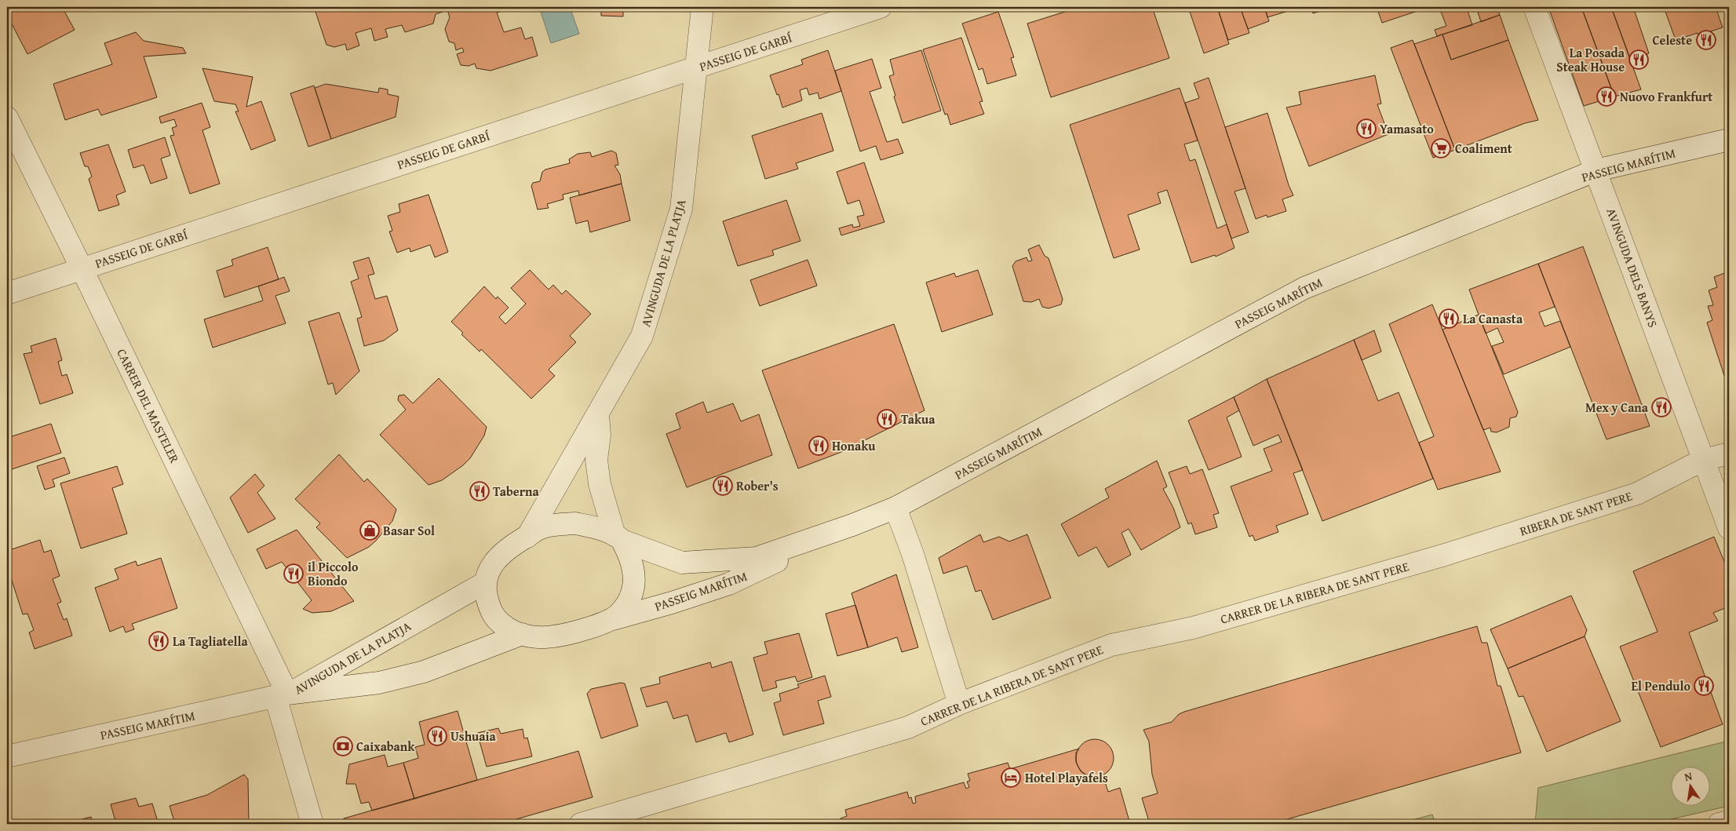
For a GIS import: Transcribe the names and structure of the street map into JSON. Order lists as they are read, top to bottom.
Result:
{
  "streets": {
    "street": [
      "PASSEIG DE GARBÍ",
      "PASSEIG MARÍTIM",
      "AVINGUDA DE LA PLATJA",
      "AVINGUDA DELS BANYS",
      "CARRER DEL MASTELER",
      "RIBERA DE SANT PERE",
      "CARRER DE LA RIBERA DE SANT PERE"
    ]
  },
  "crossings": [
    ["PASSEIG DE GARBÍ", "AVINGUDA DE LA PLATJA"],
    ["PASSEIG DE GARBÍ", "CARRER DEL MASTELER"],
    ["PASSEIG MARÍTIM", "AVINGUDA DE LA PLATJA"],
    ["PASSEIG MARÍTIM", "AVINGUDA DELS BANYS"],
    ["PASSEIG MARÍTIM", "CARRER DEL MASTELER"],
    ["AVINGUDA DE LA PLATJA", "CARRER DEL MASTELER"],
    ["AVINGUDA DELS BANYS", "RIBERA DE SANT PERE"],
    ["RIBERA DE SANT PERE", "CARRER DE LA RIBERA DE SANT PERE"]
  ],
  "places": {
    "restaurant": [
      "Celeste",
      "La Posada Steak House",
      "Nuovo Frankfurt",
      "Yamasato",
      "La Canasta",
      "Mex y Cana",
      "Takua",
      "Honaku",
      "Rober's",
      "Taberna",
      "il Piccolo Biondo",
      "La Tagliatella",
      "El Pendulo",
      "Ushuaia"
    ],
    "supermarket": ["Coaliment"],
    "shop": ["Basar Sol"],
    "bank": ["Caixabank"],
    "hotel": ["Hotel Playafels"]
  },
  "north": "top"
}
